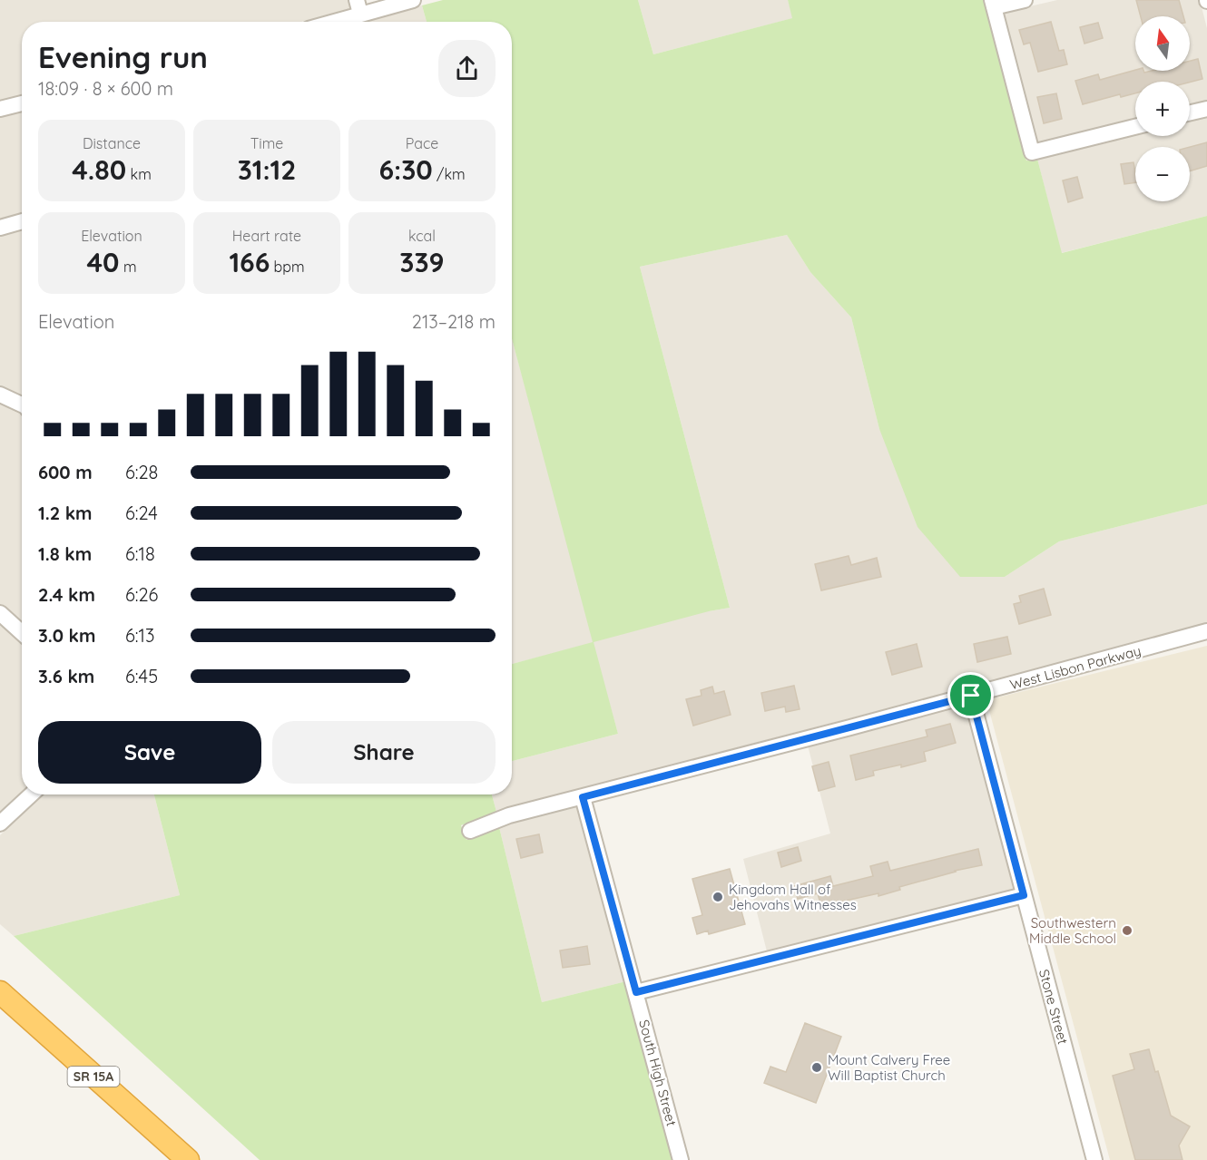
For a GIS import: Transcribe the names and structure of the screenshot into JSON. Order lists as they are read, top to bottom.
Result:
{
  "streets": {
    "highway": ["SR 15A"],
    "street": ["West Lisbon Parkway", "Stone Street", "South High Street"]
  },
  "crossings": [
    ["West Lisbon Parkway", "Stone Street"],
    ["West Lisbon Parkway", "South High Street"]
  ],
  "places": ["Kingdom Hall of Jehovahs Witnesses", "Southwestern Middle School", "Mount Calvery Free Will Baptist Church"],
  "north": "top",
  "page": {
    "map_buttons": ["+", "−"],
    "heading": ["Evening run", "18:09 · 8 × 600 m"],
    "stats": [
      ["Distance", "4.80 km"],
      ["Time", "31:12"],
      ["Pace", "6:30 /km"],
      ["Elevation", "40 m"],
      ["Heart rate", "166 bpm"],
      ["kcal", "339"]
    ],
    "chart": ["Elevation", "213–218 m"],
    "list": [
      {
        "name": "600 m",
        "note": "6:28"
      },
      {
        "name": "1.2 km",
        "note": "6:24"
      },
      {
        "name": "1.8 km",
        "note": "6:18"
      },
      {
        "name": "2.4 km",
        "note": "6:26"
      },
      {
        "name": "3.0 km",
        "note": "6:13"
      },
      {
        "name": "3.6 km",
        "note": "6:45"
      }
    ],
    "buttons": ["Save", "Share"]
  }
}
